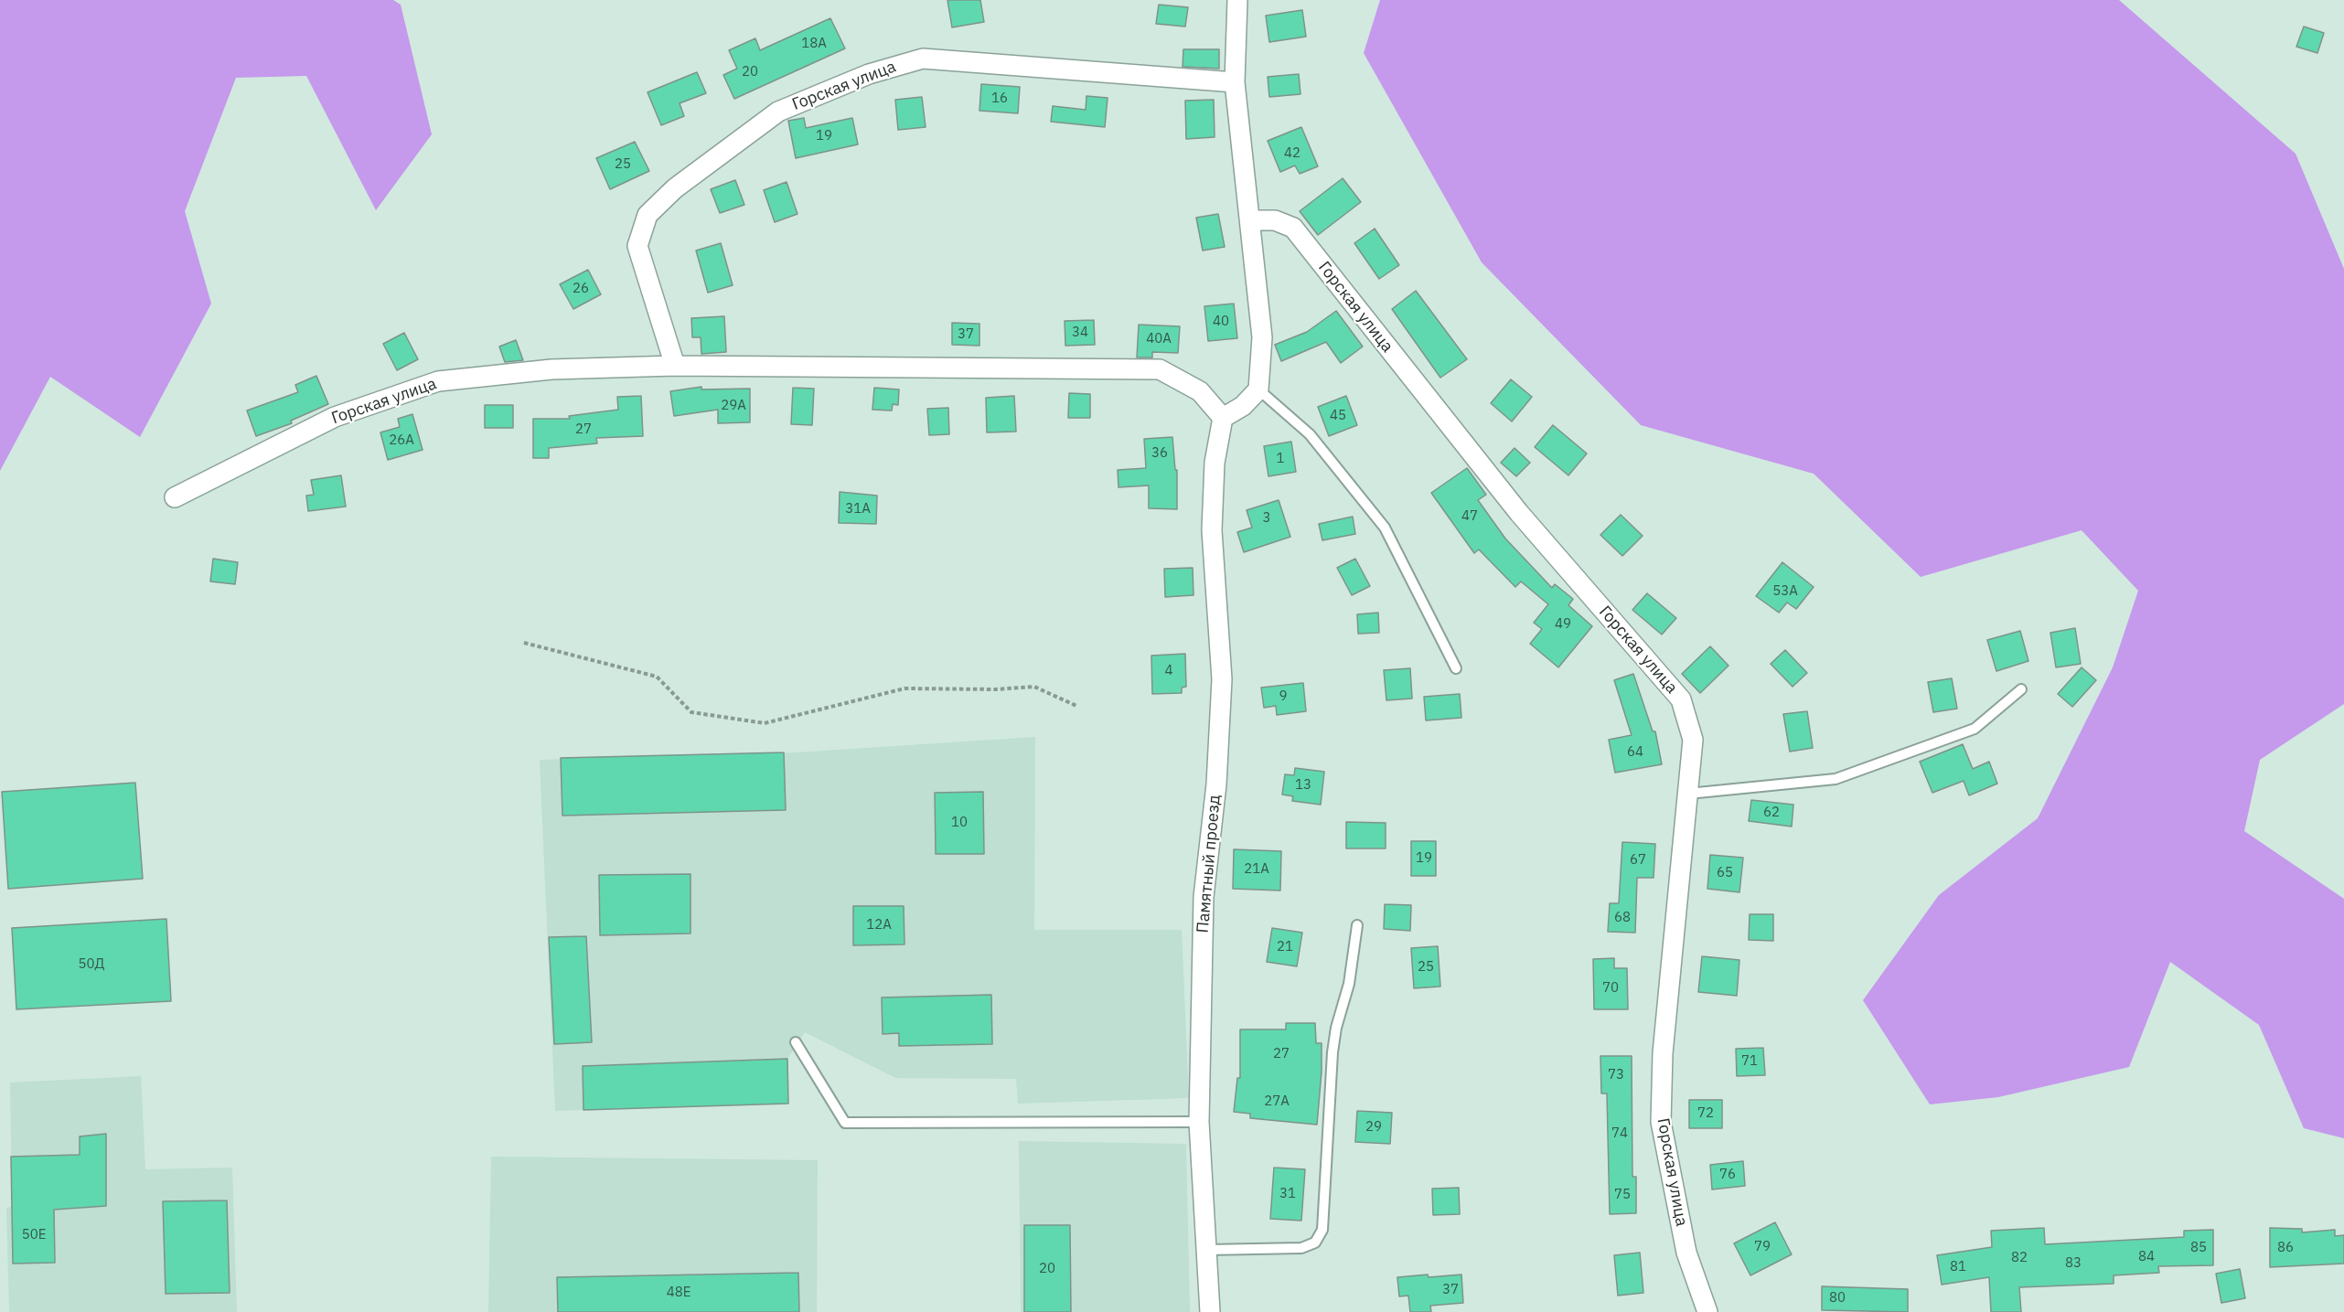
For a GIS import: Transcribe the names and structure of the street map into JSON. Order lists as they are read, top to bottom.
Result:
{
  "streets": {
    "street": ["Горская улица", "Памятный проезд"]
  },
  "crossings": [
    ["Горская улица", "Памятный проезд"]
  ],
  "house_numbers": [
    "18А",
    "20",
    "16",
    "19",
    "42",
    "25",
    "26",
    "40",
    "34",
    "37",
    "40А",
    "29А",
    "45",
    "27",
    "26А",
    "36",
    "1",
    "31А",
    "47",
    "3",
    "53А",
    "49",
    "4",
    "9",
    "64",
    "13",
    "62",
    "10",
    "19",
    "67",
    "21А",
    "65",
    "68",
    "12А",
    "21",
    "50Д",
    "25",
    "70",
    "27",
    "71",
    "73",
    "27А",
    "72",
    "29",
    "74",
    "76",
    "31",
    "75",
    "50Е",
    "79",
    "85",
    "86",
    "84",
    "82",
    "83",
    "81",
    "20",
    "37",
    "48Е",
    "80"
  ]
}
